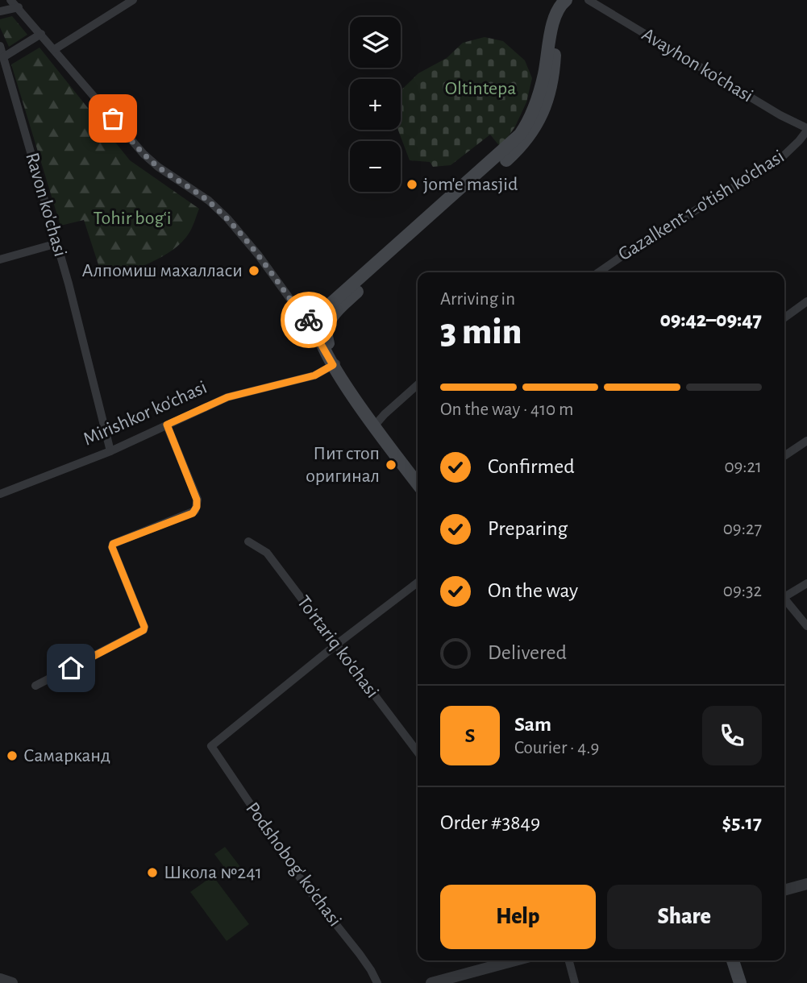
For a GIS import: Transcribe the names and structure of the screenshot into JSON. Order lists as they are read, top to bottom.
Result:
{
  "streets": {
    "street": [
      "Avayhon ko'chasi",
      "Ravon ko'chasi",
      "Gazalkent 1-o'tish ko'chasi",
      "Mirishkor ko'chasi",
      "To'rtariq ko'chasi",
      "Podshobog' ko'chasi"
    ]
  },
  "crossings": [
    ["Avayhon ko'chasi", "Gazalkent 1-o'tish ko'chasi"],
    ["Ravon ko'chasi", "Mirishkor ko'chasi"],
    ["To'rtariq ko'chasi", "Podshobog' ko'chasi"]
  ],
  "parks": ["Oltintepa", "Tohir bog‘i"],
  "places": [
    "jom'e masjid",
    "Алпомиш махалласи",
    "Пит стоп оригинал",
    "Самарканд",
    "Школа №241"
  ],
  "page": {
    "map_buttons": ["+", "−"],
    "heading": ["3 min", "Arriving in", "09:42–09:47"],
    "panel": [
      "Sam",
      "Courier · 4.9",
      "Order #3849",
      "$5.17"
    ],
    "bar": "On the way · 410 m",
    "list": [
      ["Confirmed", "09:21"],
      ["Preparing", "09:27"],
      ["On the way", "09:32"],
      "Delivered"
    ],
    "round": "S",
    "buttons": ["Help", "Share"]
  }
}
